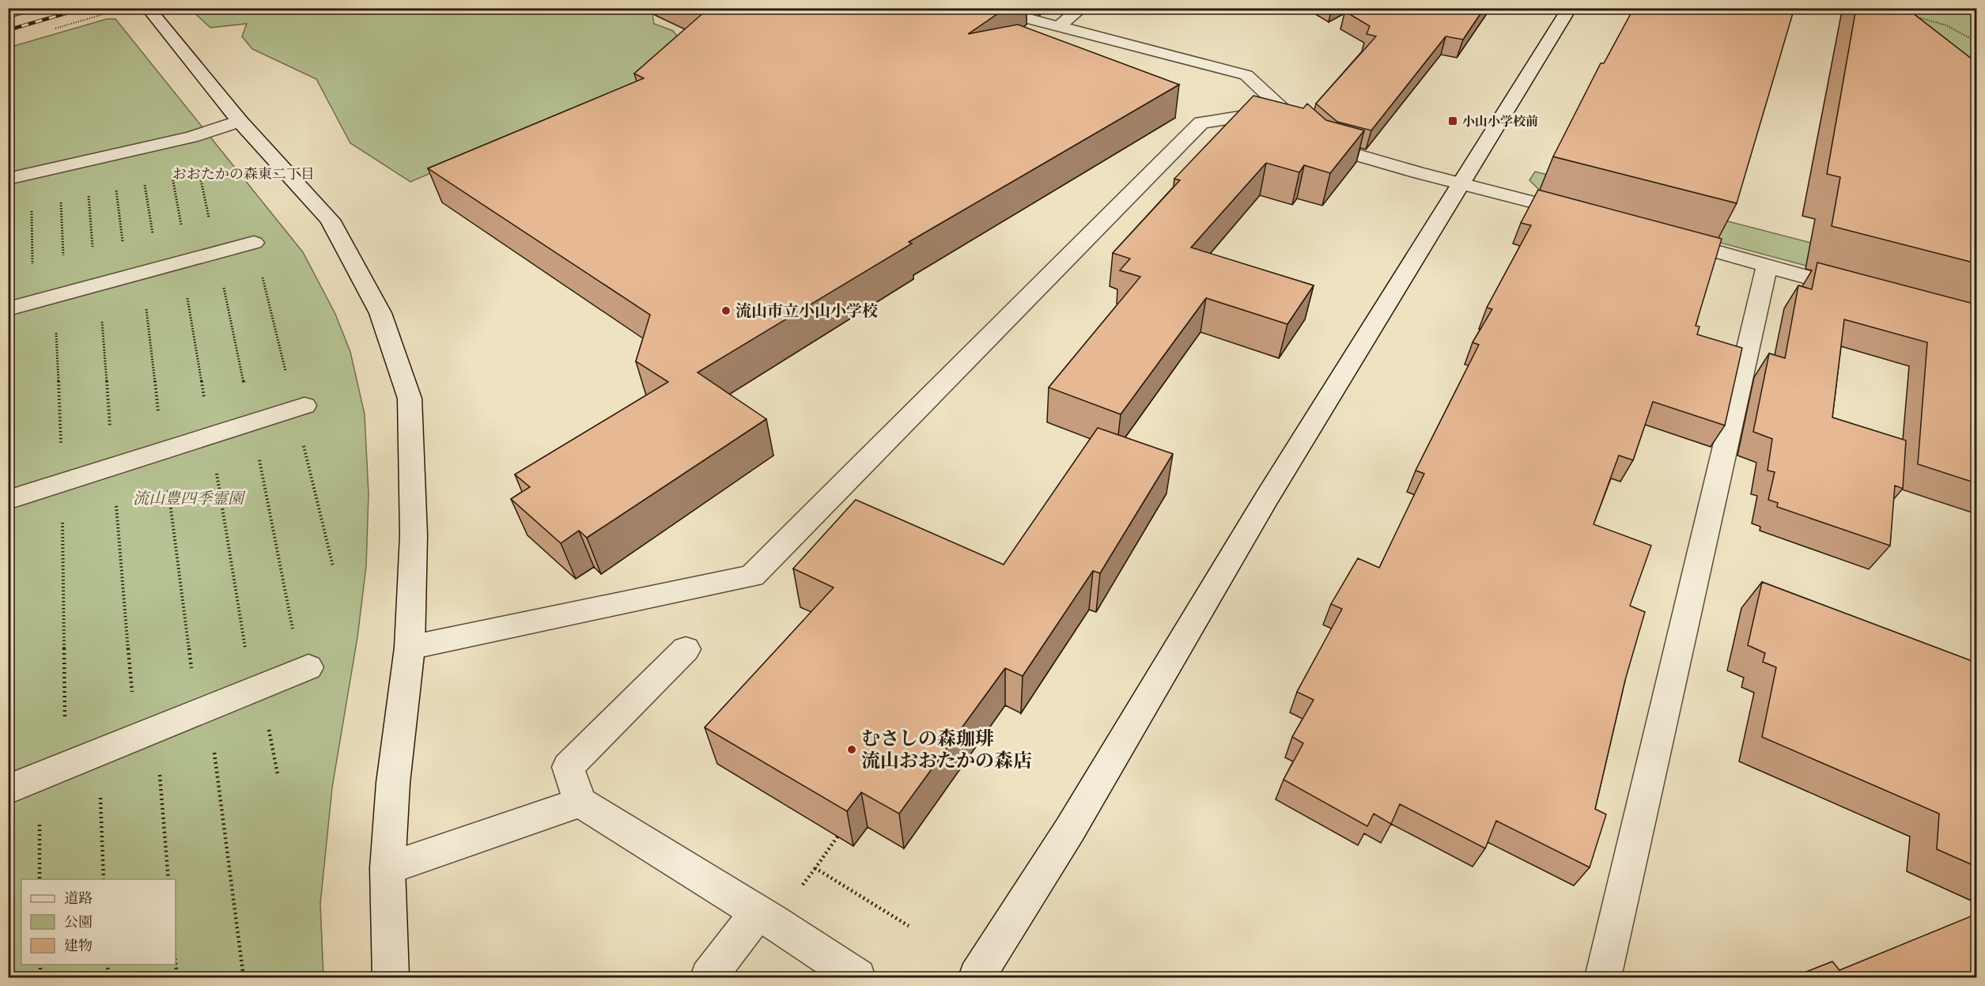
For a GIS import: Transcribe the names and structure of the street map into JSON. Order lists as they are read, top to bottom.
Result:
{
  "districts": ["おおたかの森東二丁目"],
  "parks": ["流山豊四季霊園"],
  "places": {
    "transit": ["小山小学校前"],
    "other": ["流山市立小山小学校", "むさしの森珈琲 流山おおたかの森店"]
  },
  "legend": ["道路", "公園", "建物"]
}
